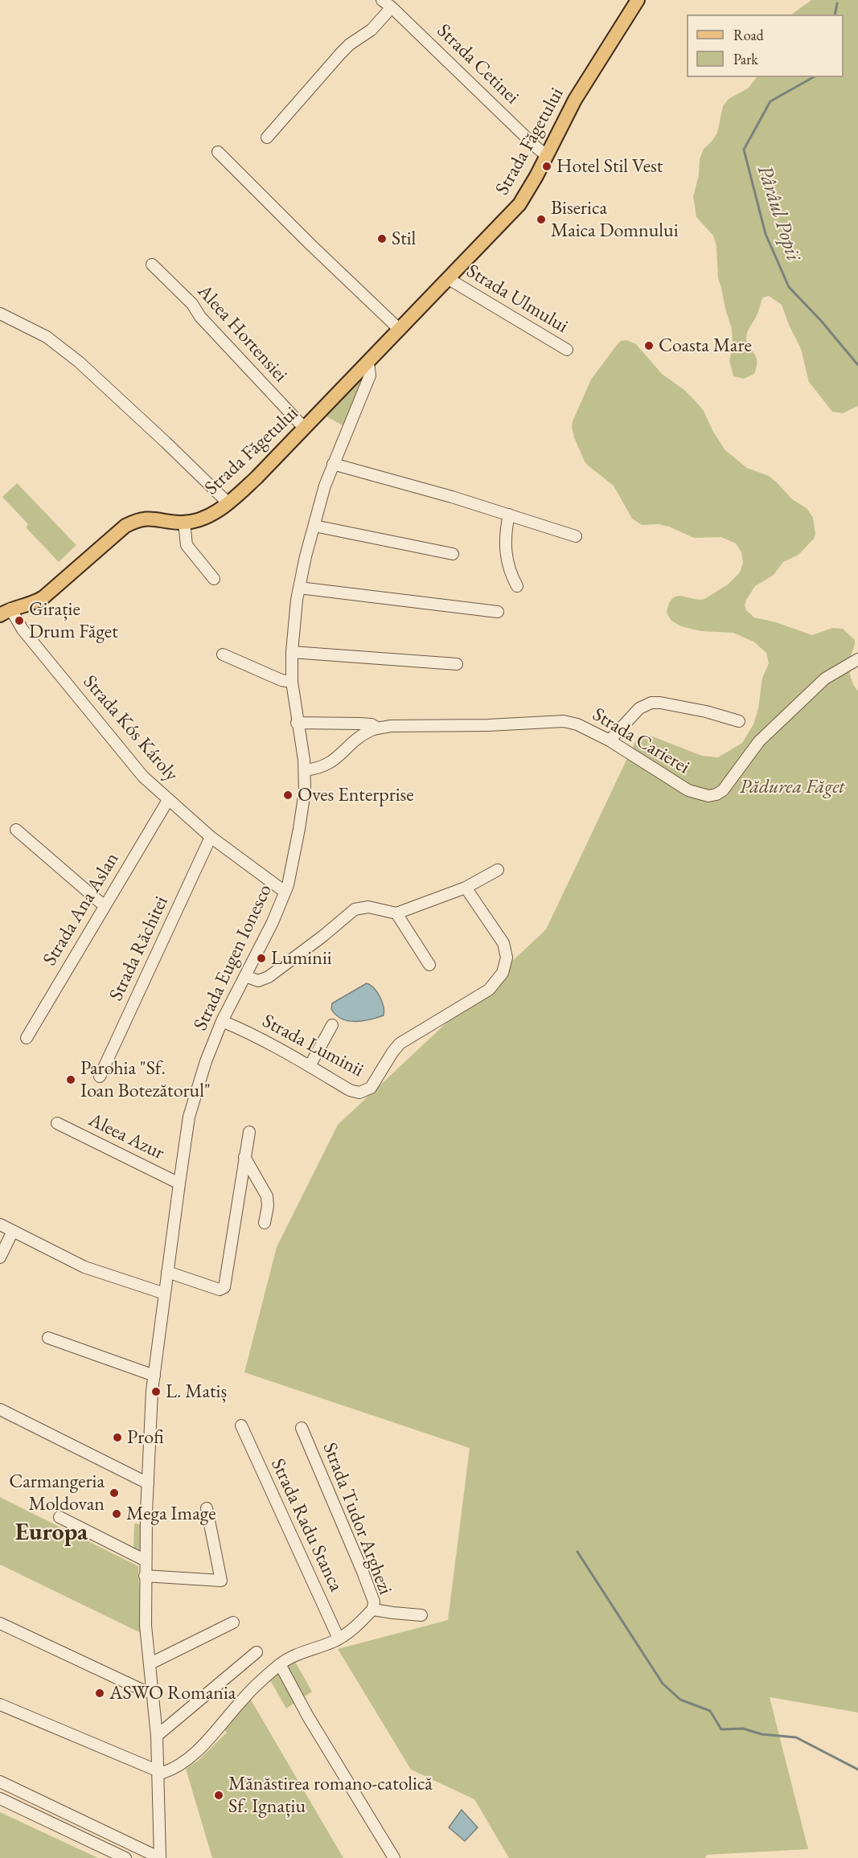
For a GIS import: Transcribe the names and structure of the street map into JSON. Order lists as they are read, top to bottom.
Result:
{
  "streets": {
    "main road": ["Strada Făgetului"],
    "street": [
      "Strada Cetinei",
      "Strada Ulmului",
      "Aleea Hortensiei",
      "Strada Kós Károly",
      "Strada Carierei",
      "Strada Ana Aslan",
      "Strada Răchitei",
      "Strada Eugen Ionesco",
      "Strada Luminii",
      "Aleea Azur",
      "Strada Tudor Arghezi",
      "Strada Radu Stanca"
    ]
  },
  "crossings": [
    ["Strada Cetinei", "Strada Făgetului"],
    ["Strada Făgetului", "Strada Ulmului"],
    ["Strada Făgetului", "Aleea Hortensiei"],
    ["Strada Făgetului", "Strada Kós Károly"],
    ["Strada Făgetului", "Strada Eugen Ionesco"],
    ["Strada Kós Károly", "Strada Ana Aslan"],
    ["Strada Kós Károly", "Strada Răchitei"],
    ["Strada Kós Károly", "Strada Eugen Ionesco"],
    ["Strada Carierei", "Strada Eugen Ionesco"],
    ["Strada Eugen Ionesco", "Strada Luminii"],
    ["Strada Eugen Ionesco", "Aleea Azur"],
    ["Strada Eugen Ionesco", "Strada Tudor Arghezi"],
    ["Strada Tudor Arghezi", "Strada Radu Stanca"]
  ],
  "districts": ["Europa"],
  "water": ["Pârâul Popii"],
  "parks": ["Pădurea Făget"],
  "places": [
    "Hotel Stil Vest",
    "Biserica Maica Domnului",
    "Stil",
    "Coasta Mare",
    "Girație Drum Făget",
    "Oves Enterprise",
    "Luminii",
    "Parohia \"Sf. Ioan Botezătorul\"",
    "L. Matiș",
    "Profi",
    "Carmangeria Moldovan",
    "Mega Image",
    "ASWO Romania",
    "Mănăstirea romano-catolică Sf. Ignațiu"
  ],
  "legend": ["Road", "Park"]
}
